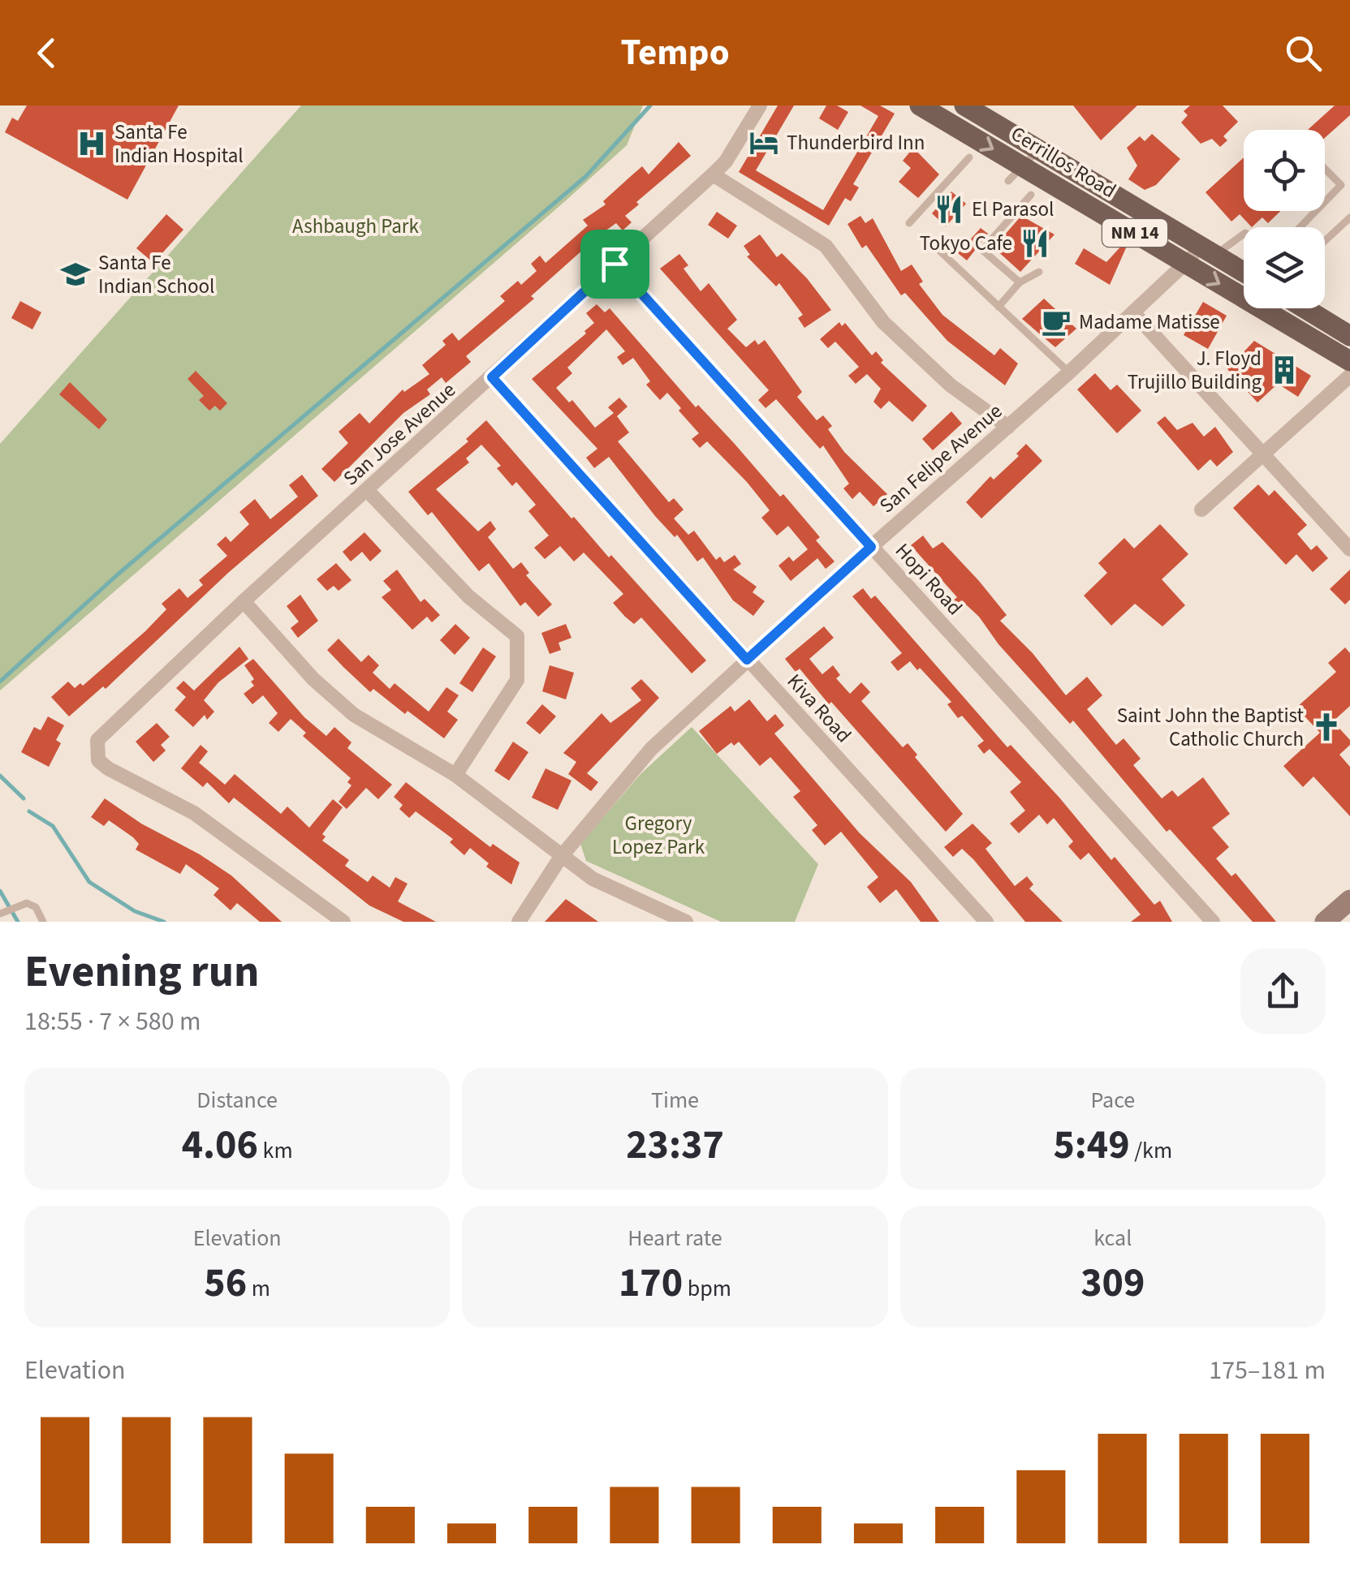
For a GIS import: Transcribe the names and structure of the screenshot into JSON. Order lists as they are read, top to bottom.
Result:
{
  "streets": {
    "main road": ["Cerrillos Road", "NM 14"],
    "street": [
      "San Jose Avenue",
      "San Felipe Avenue",
      "Hopi Road",
      "Kiva Road"
    ]
  },
  "crossings": [
    ["Cerrillos Road", "San Felipe Avenue"],
    ["San Jose Avenue", "Hopi Road"],
    ["San Jose Avenue", "Kiva Road"],
    ["San Felipe Avenue", "Hopi Road"],
    ["San Felipe Avenue", "Kiva Road"]
  ],
  "parks": ["Ashbaugh Park", "Gregory Lopez Park"],
  "places": {
    "hotel": ["Thunderbird Inn"],
    "hospital": ["Santa Fe Indian Hospital"],
    "restaurant": ["El Parasol", "Tokyo Cafe"],
    "school or university": ["Santa Fe Indian School"],
    "cafe": ["Madame Matisse"],
    "building": ["J. Floyd Trujillo Building"],
    "church": ["Saint John the Baptist Catholic Church"]
  },
  "page": {
    "header": "Tempo",
    "heading": ["Evening run", "18:55 · 7 × 580 m"],
    "stats": [
      ["Distance", "4.06 km"],
      ["Time", "23:37"],
      ["Pace", "5:49 /km"],
      ["Elevation", "56 m"],
      ["Heart rate", "170 bpm"],
      ["kcal", "309"]
    ],
    "chart": ["Elevation", "175–181 m"]
  }
}
